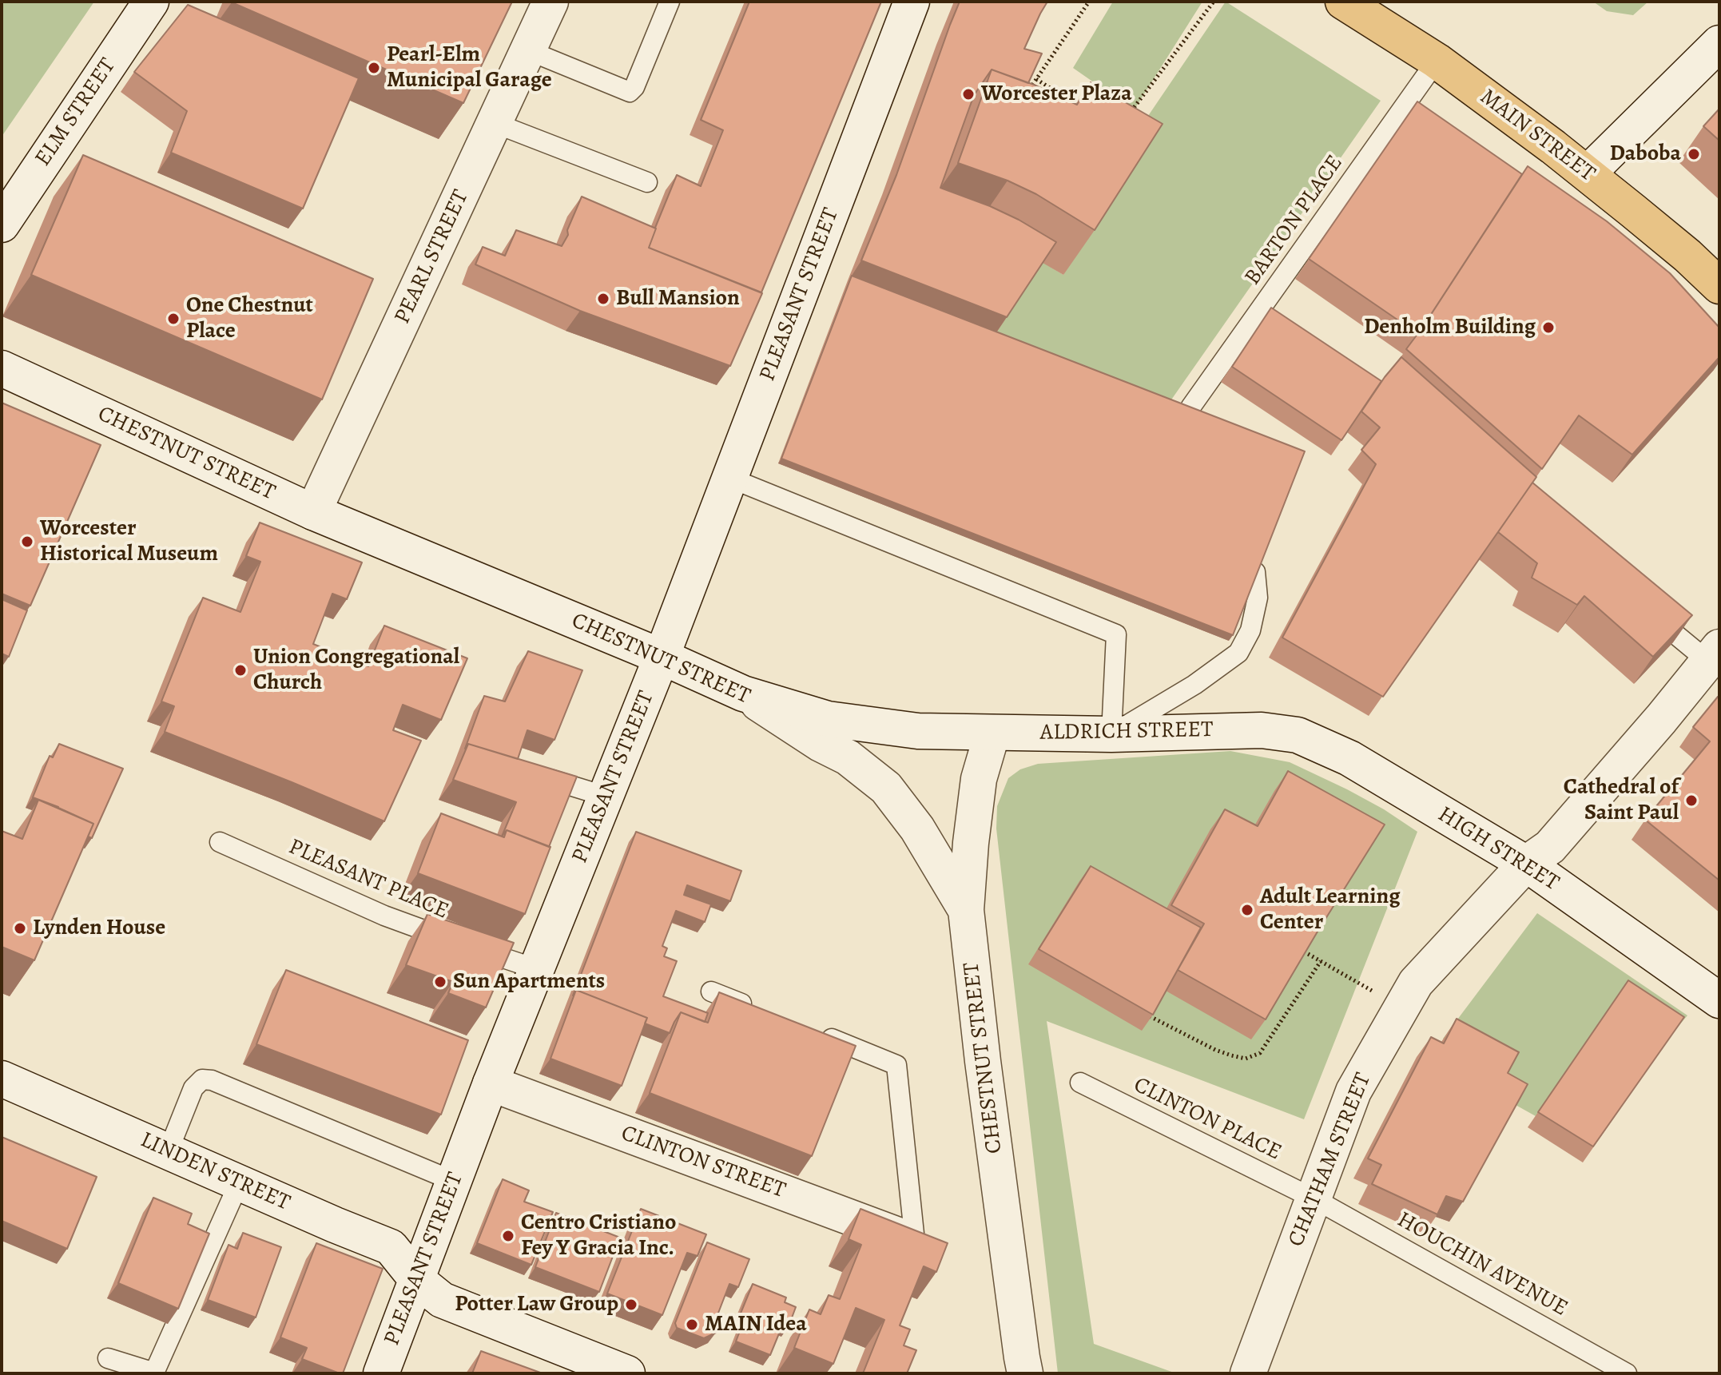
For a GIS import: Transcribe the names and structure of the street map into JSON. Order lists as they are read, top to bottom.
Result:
{
  "streets": {
    "main road": [
      "ELM STREET",
      "MAIN STREET",
      "PEARL STREET",
      "PLEASANT STREET",
      "CHESTNUT STREET",
      "ALDRICH STREET",
      "HIGH STREET",
      "CHATHAM STREET",
      "CLINTON STREET",
      "LINDEN STREET"
    ],
    "lane": [
      "BARTON PLACE",
      "PLEASANT PLACE",
      "CLINTON PLACE",
      "HOUCHIN AVENUE"
    ]
  },
  "crossings": [
    ["MAIN STREET", "BARTON PLACE"],
    ["PEARL STREET", "CHESTNUT STREET"],
    ["PLEASANT STREET", "CHESTNUT STREET"],
    ["PLEASANT STREET", "PLEASANT PLACE"],
    ["PLEASANT STREET", "CLINTON STREET"],
    ["PLEASANT STREET", "LINDEN STREET"],
    ["CHESTNUT STREET", "ALDRICH STREET"],
    ["ALDRICH STREET", "HIGH STREET"],
    ["HIGH STREET", "CHATHAM STREET"],
    ["CLINTON PLACE", "CHATHAM STREET"],
    ["CLINTON PLACE", "HOUCHIN AVENUE"],
    ["CHATHAM STREET", "HOUCHIN AVENUE"]
  ],
  "places": [
    "Pearl-Elm Municipal Garage",
    "Worcester Plaza",
    "Daboba",
    "Bull Mansion",
    "One Chestnut Place",
    "Denholm Building",
    "Worcester Historical Museum",
    "Union Congregational Church",
    "Cathedral of Saint Paul",
    "Adult Learning Center",
    "Lynden House",
    "Sun Apartments",
    "Centro Cristiano Fey Y Gracia Inc.",
    "Potter Law Group",
    "MAIN Idea"
  ]
}
